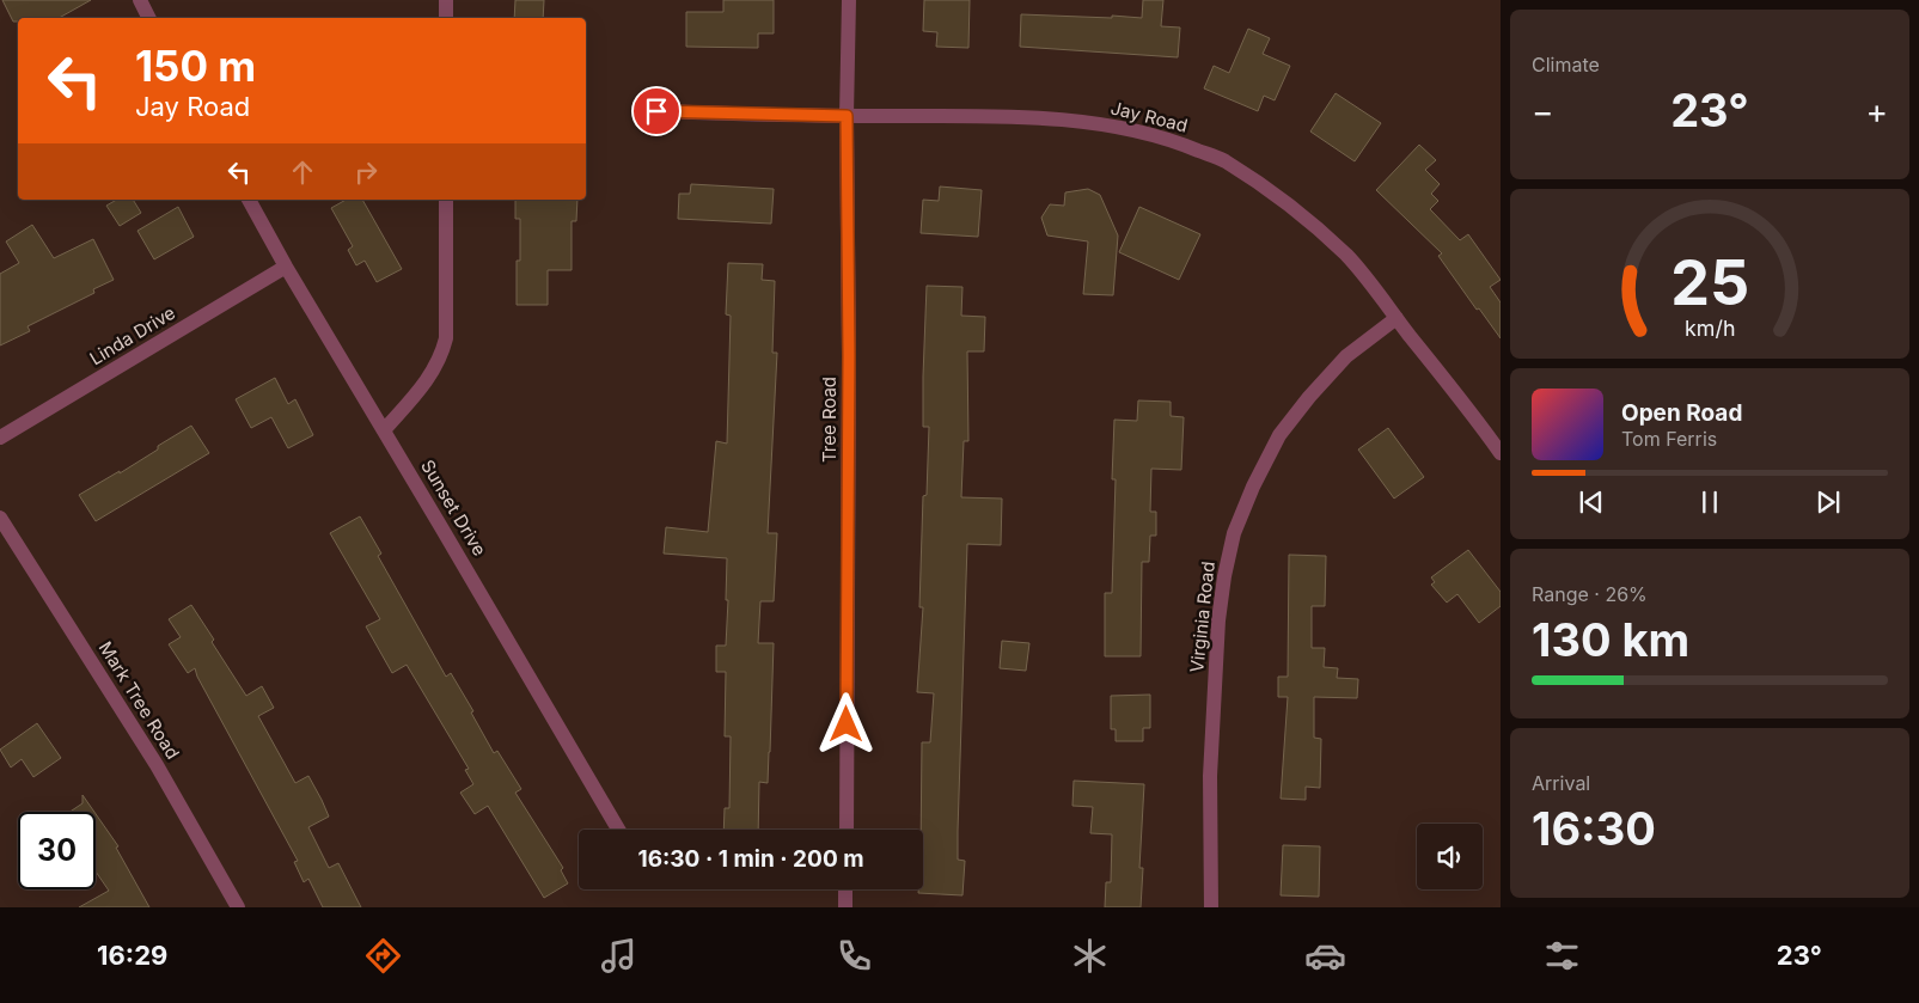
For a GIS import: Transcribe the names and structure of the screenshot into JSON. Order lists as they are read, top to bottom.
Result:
{
  "streets": {
    "street": [
      "Jay Road",
      "Linda Drive",
      "Tree Road",
      "Sunset Drive",
      "Virginia Road",
      "Mark Tree Road"
    ]
  },
  "crossings": [
    ["Jay Road", "Tree Road"],
    ["Jay Road", "Virginia Road"],
    ["Linda Drive", "Sunset Drive"]
  ],
  "page": {
    "tile": [
      "Climate",
      ["Range · 26%", "130 km"],
      ["Arrival", "16:30"]
    ],
    "turn": ["150 m", "Jay Road"],
    "heat": ["−", "23°", "+"],
    "song": ["Open Road", "Tom Ferris"],
    "limit": "30",
    "trip": "16:30 · 1 min · 200 m",
    "tabs": ["16:29", "23°"],
    "gauge": ["25", "km/h"]
  }
}
